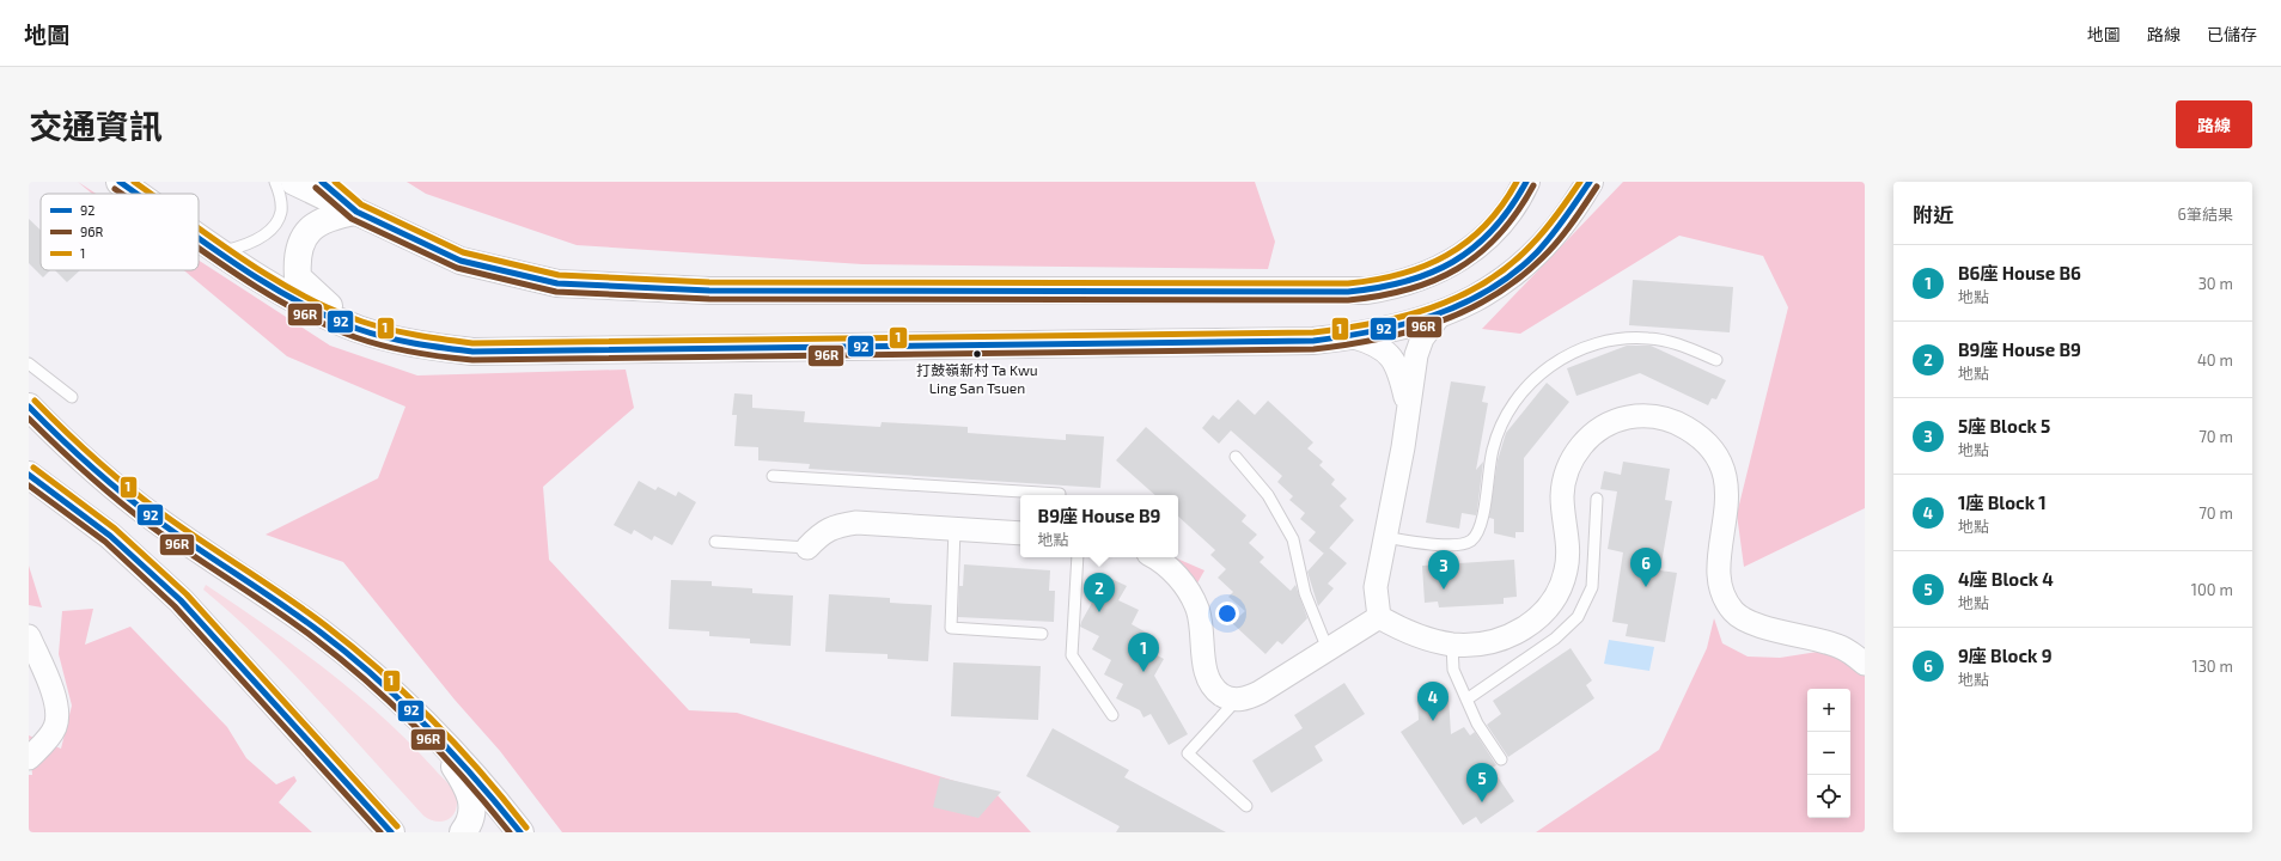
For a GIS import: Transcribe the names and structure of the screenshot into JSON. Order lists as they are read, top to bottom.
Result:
{
  "places": ["打鼓嶺新村 Ta Kwu Ling San Tsuen"],
  "lines": ["transit line 92", "transit line 1", "transit line 96R"],
  "legend": ["92", "96R", "1"],
  "page": {
    "header": "地圖",
    "nav": ["地圖", "路線", "已儲存"],
    "title": "交通資訊",
    "buttons": "路線",
    "heading": ["附近", "6筆結果"],
    "list": [
      {
        "mark": "1",
        "name": "B6座 House B6",
        "note": "地點",
        "value": "30 m"
      },
      {
        "mark": "2",
        "name": "B9座 House B9",
        "note": "地點",
        "value": "40 m"
      },
      {
        "mark": "3",
        "name": "5座 Block 5",
        "note": "地點",
        "value": "70 m"
      },
      {
        "mark": "4",
        "name": "1座 Block 1",
        "note": "地點",
        "value": "70 m"
      },
      {
        "mark": "5",
        "name": "4座 Block 4",
        "note": "地點",
        "value": "100 m"
      },
      {
        "mark": "6",
        "name": "9座 Block 9",
        "note": "地點",
        "value": "130 m"
      }
    ],
    "popup": ["B9座 House B9", "地點"],
    "pins": [
      "6",
      "3",
      "2",
      "1",
      "4",
      "5"
    ],
    "map_buttons": ["+", "−"]
  }
}
